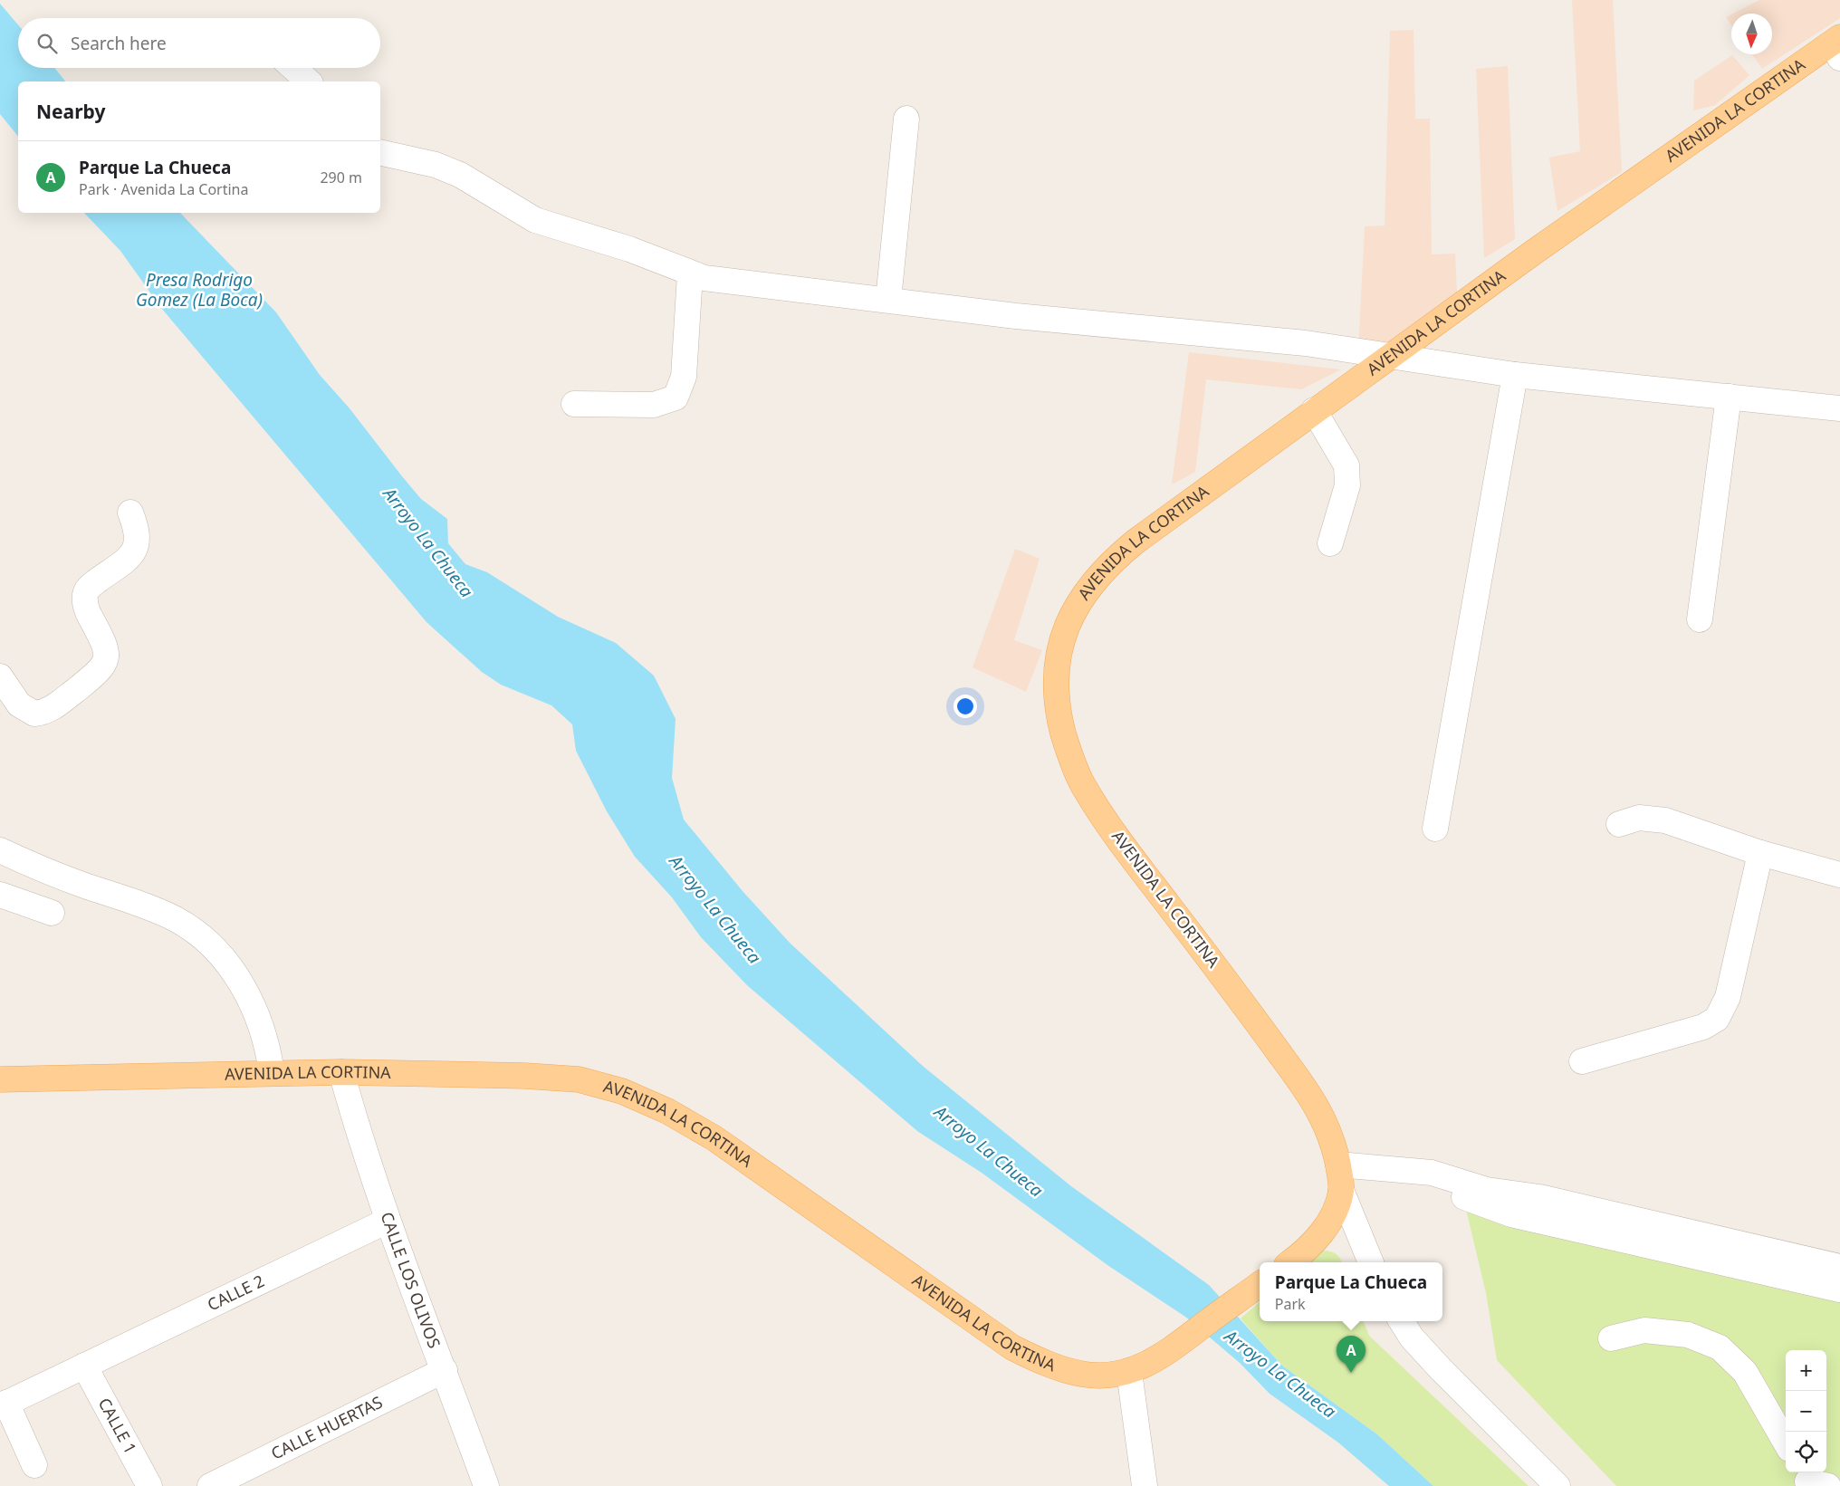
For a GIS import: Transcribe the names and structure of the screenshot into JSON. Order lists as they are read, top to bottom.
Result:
{
  "streets": {
    "main road": ["AVENIDA LA CORTINA"],
    "street": [
      "CALLE LOS OLIVOS",
      "CALLE 2",
      "CALLE 1",
      "CALLE HUERTAS"
    ]
  },
  "crossings": [
    ["AVENIDA LA CORTINA", "CALLE LOS OLIVOS"],
    ["CALLE LOS OLIVOS", "CALLE 2"],
    ["CALLE LOS OLIVOS", "CALLE HUERTAS"],
    ["CALLE 2", "CALLE 1"]
  ],
  "water": ["Presa Rodrigo Gomez (La Boca)", "Arroyo La Chueca"],
  "north": "bottom",
  "page": {
    "search": "Search here",
    "heading": "Nearby",
    "list": [
      {
        "mark": "A",
        "name": "Parque La Chueca",
        "note": "Park · Avenida La Cortina",
        "value": "290 m"
      }
    ],
    "popup": ["Parque La Chueca", "Park"],
    "pins": "A",
    "map_buttons": ["+", "−"]
  }
}
